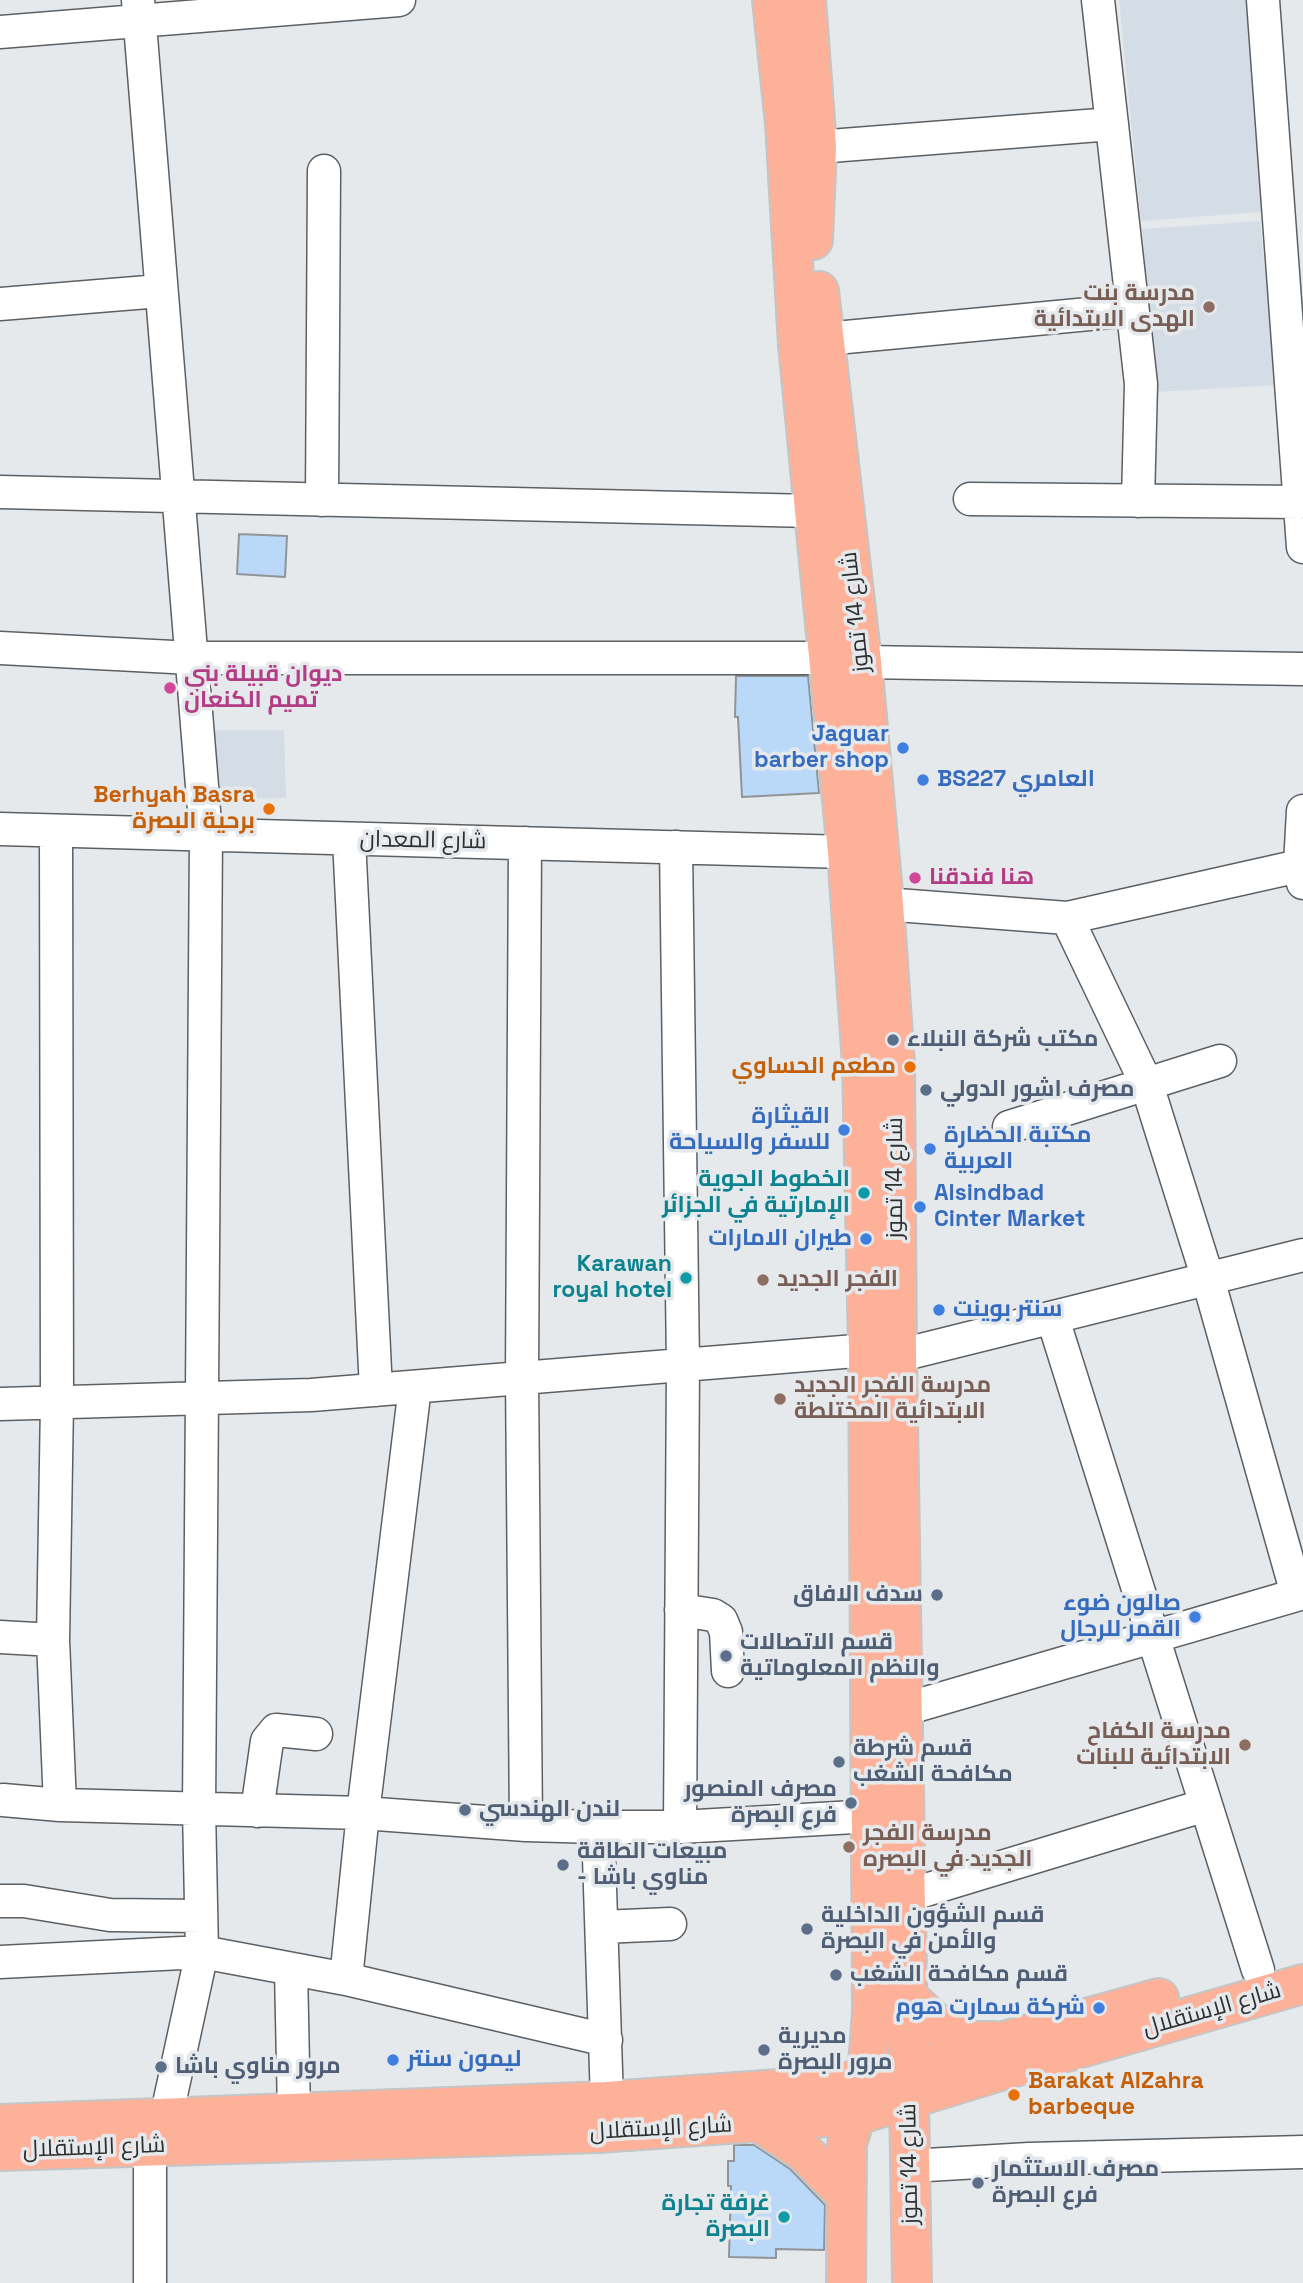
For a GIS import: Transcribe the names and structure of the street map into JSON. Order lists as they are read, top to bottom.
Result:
{
  "streets": {
    "main road": ["شارع 14 تموز", "شارع الإستقلال"],
    "street": ["شارع المعدان"]
  },
  "crossings": [
    ["شارع 14 تموز", "شارع المعدان"],
    ["شارع 14 تموز", "شارع الإستقلال"]
  ],
  "places": [
    "مدرسة بنت الهدى اﻻبتدائية",
    "ديوان قبيلة بني تميم الكنعان",
    "Jaguar barber shop",
    "BS227 العامري",
    "Berhyah Basra برحية البصرة",
    "هنا فندقنا",
    "مكتب شركة النبلاء",
    "مطعم الحساوي",
    "مصرف اشور الدولي",
    "القيثارة للسفر والسياحة",
    "مكتبة الحضارة العربية",
    "الخطوط الجوية الإمارتية في الجزائر",
    "Alsindbad Cinter Market",
    "طيران الامارات",
    "Karawan royal hotel",
    "الفجر الجديد",
    "سنتر بوينت",
    "مدرسة الفجر الجديد الابتدائية المختلطة",
    "سدف الافاق",
    "صالون ضوء القمر للرجال",
    "قسم الاتصالات والنظم المعلوماتية",
    "مدرسة الكفاح الابتدائية للبنات",
    "قسم شرطة مكافحة الشغب",
    "مصرف المنصور فرع البصرة",
    "لندن الهندسي",
    "مدرسة الفجر الجديد في البصره",
    "مبيعات الطاقة - مناوي باشا",
    "قسم الشؤون الداخلية والأمن في البصرة",
    "قسم مكافحة الشغب",
    "شركة سمارت هوم",
    "مديرية مرور البصرة",
    "ليمون سنتر",
    "مرور مناوي باشا",
    "Barakat AlZahra barbeque",
    "مصرف الاستثمار فرع البصرة",
    "غرفة تجارة البصرة"
  ]
}
